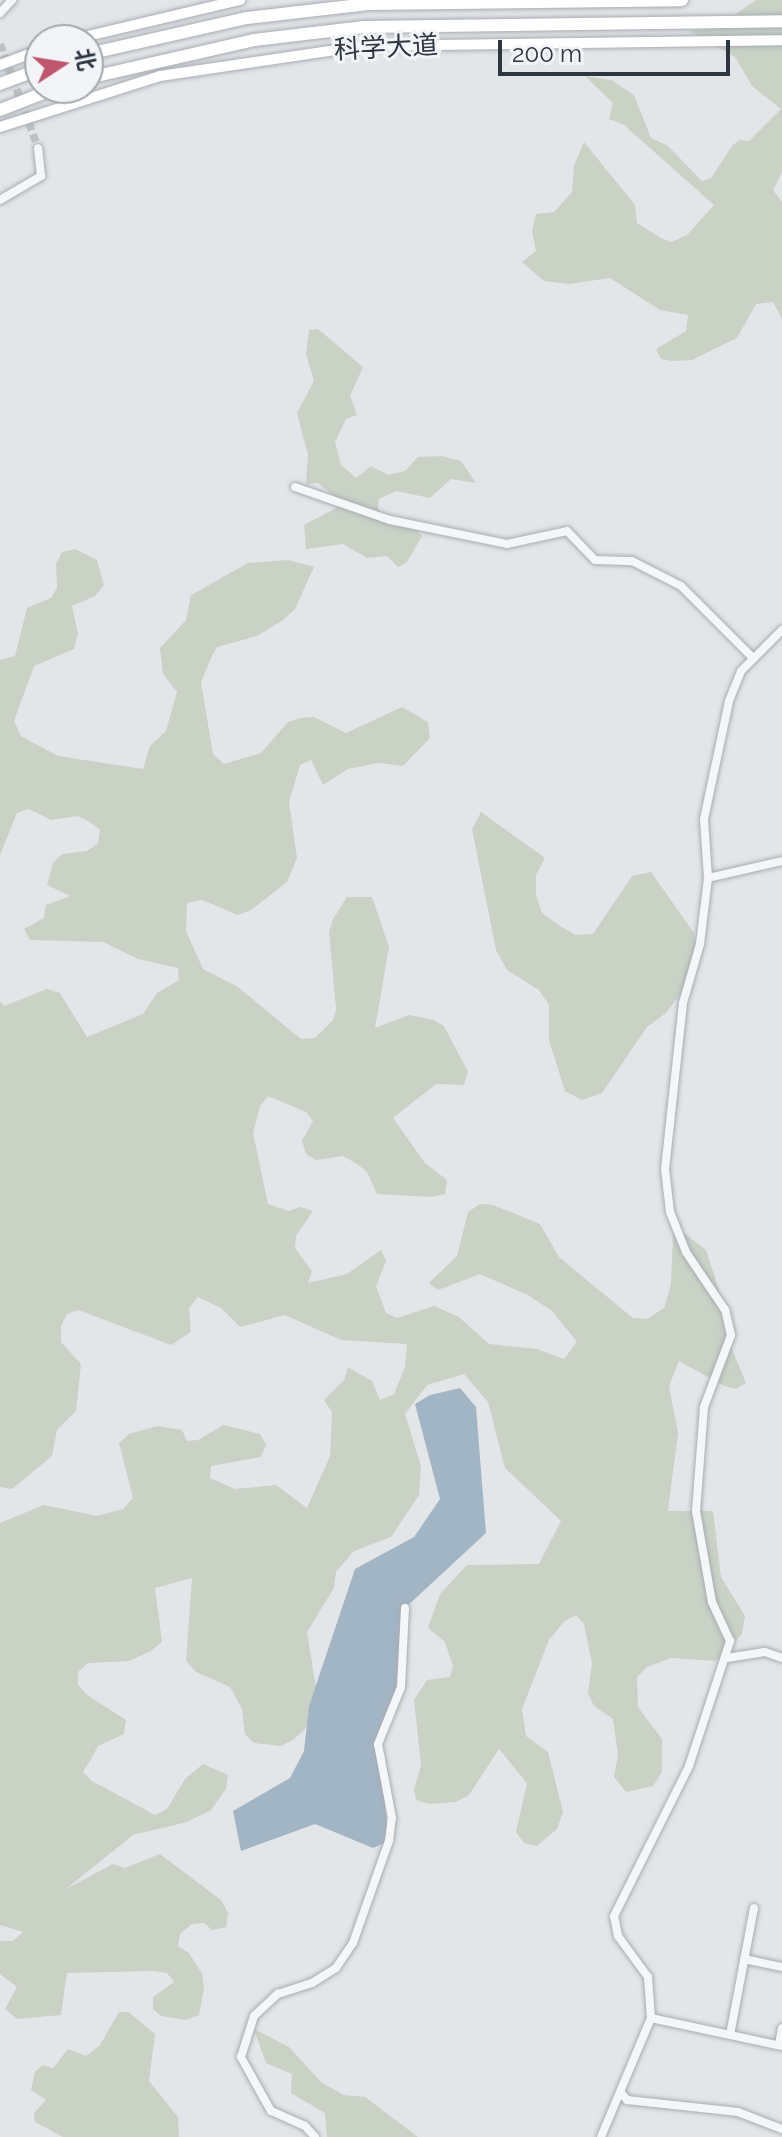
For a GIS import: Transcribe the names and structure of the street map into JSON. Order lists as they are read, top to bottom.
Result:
{
  "streets": {
    "highway": ["科学大道"]
  },
  "scale_bar": "200 m",
  "north": "right"
}
